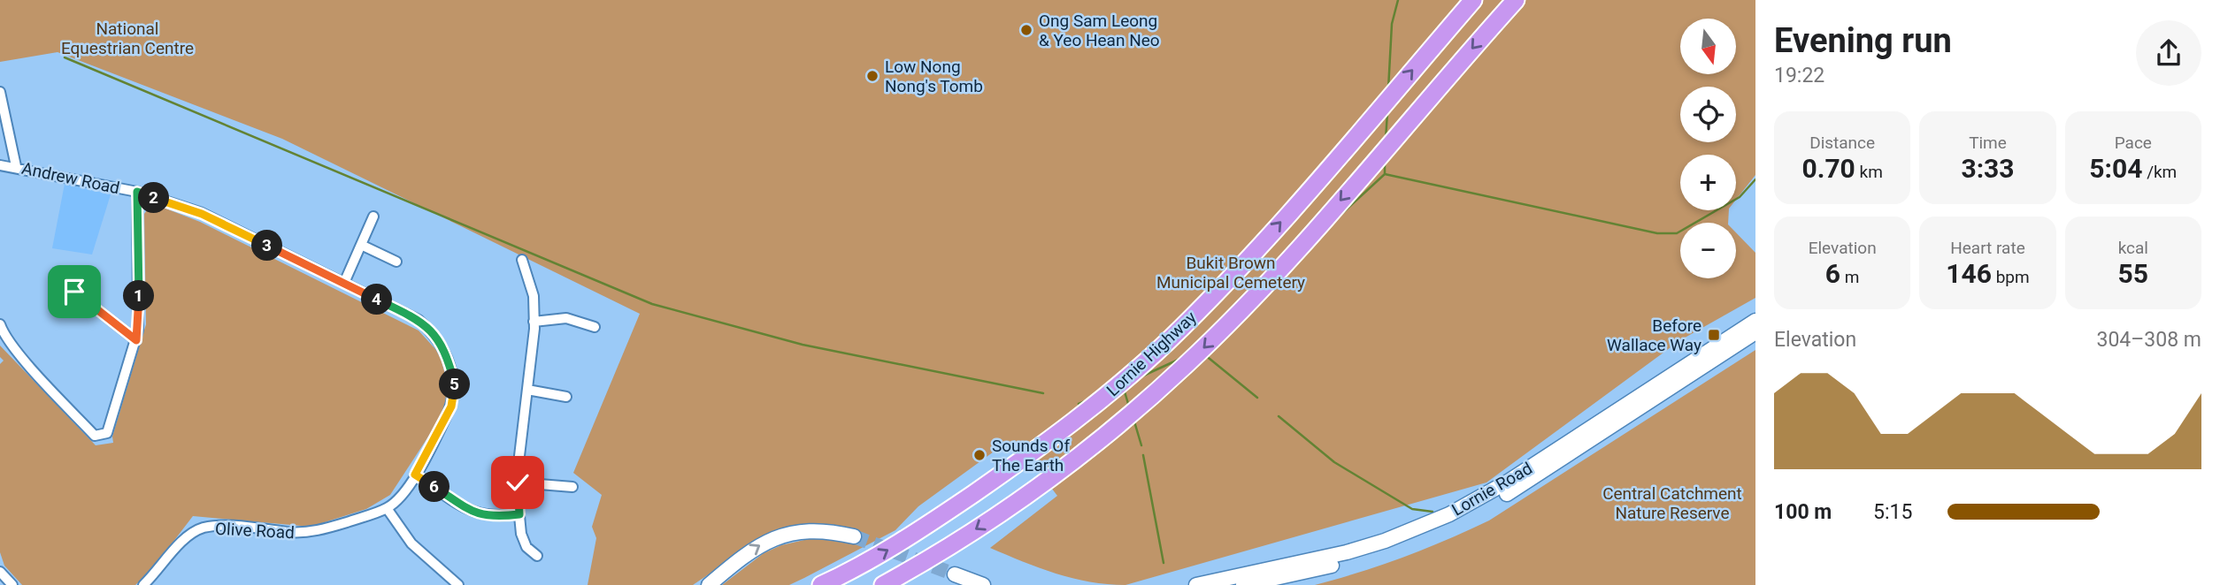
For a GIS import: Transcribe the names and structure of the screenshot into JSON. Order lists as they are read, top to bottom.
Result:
{
  "streets": {
    "highway": ["Lornie Highway"],
    "street": ["Andrew Road", "Lornie Road", "Olive Road"]
  },
  "crossings": [
    ["Andrew Road", "Olive Road"]
  ],
  "parks": ["National Equestrian Centre", "Bukit Brown Municipal Cemetery", "Central Catchment Nature Reserve"],
  "places": {
    "other": ["Ong Sam Leong & Yeo Hean Neo", "Low Nong Nong's Tomb", "Sounds Of The Earth"],
    "transit": ["Before Wallace Way"]
  },
  "north": "bottom",
  "page": {
    "heading": ["Evening run", "19:22"],
    "map_buttons": ["+", "−"],
    "stats": [
      ["Distance", "0.70 km"],
      ["Time", "3:33"],
      ["Pace", "5:04 /km"],
      ["Elevation", "6 m"],
      ["Heart rate", "146 bpm"],
      ["kcal", "55"]
    ],
    "pins": [
      "2",
      "3",
      "1",
      "4",
      "5",
      "6"
    ],
    "chart": ["Elevation", "304–308 m"],
    "list": [
      {
        "name": "100 m",
        "note": "5:15"
      }
    ]
  }
}
